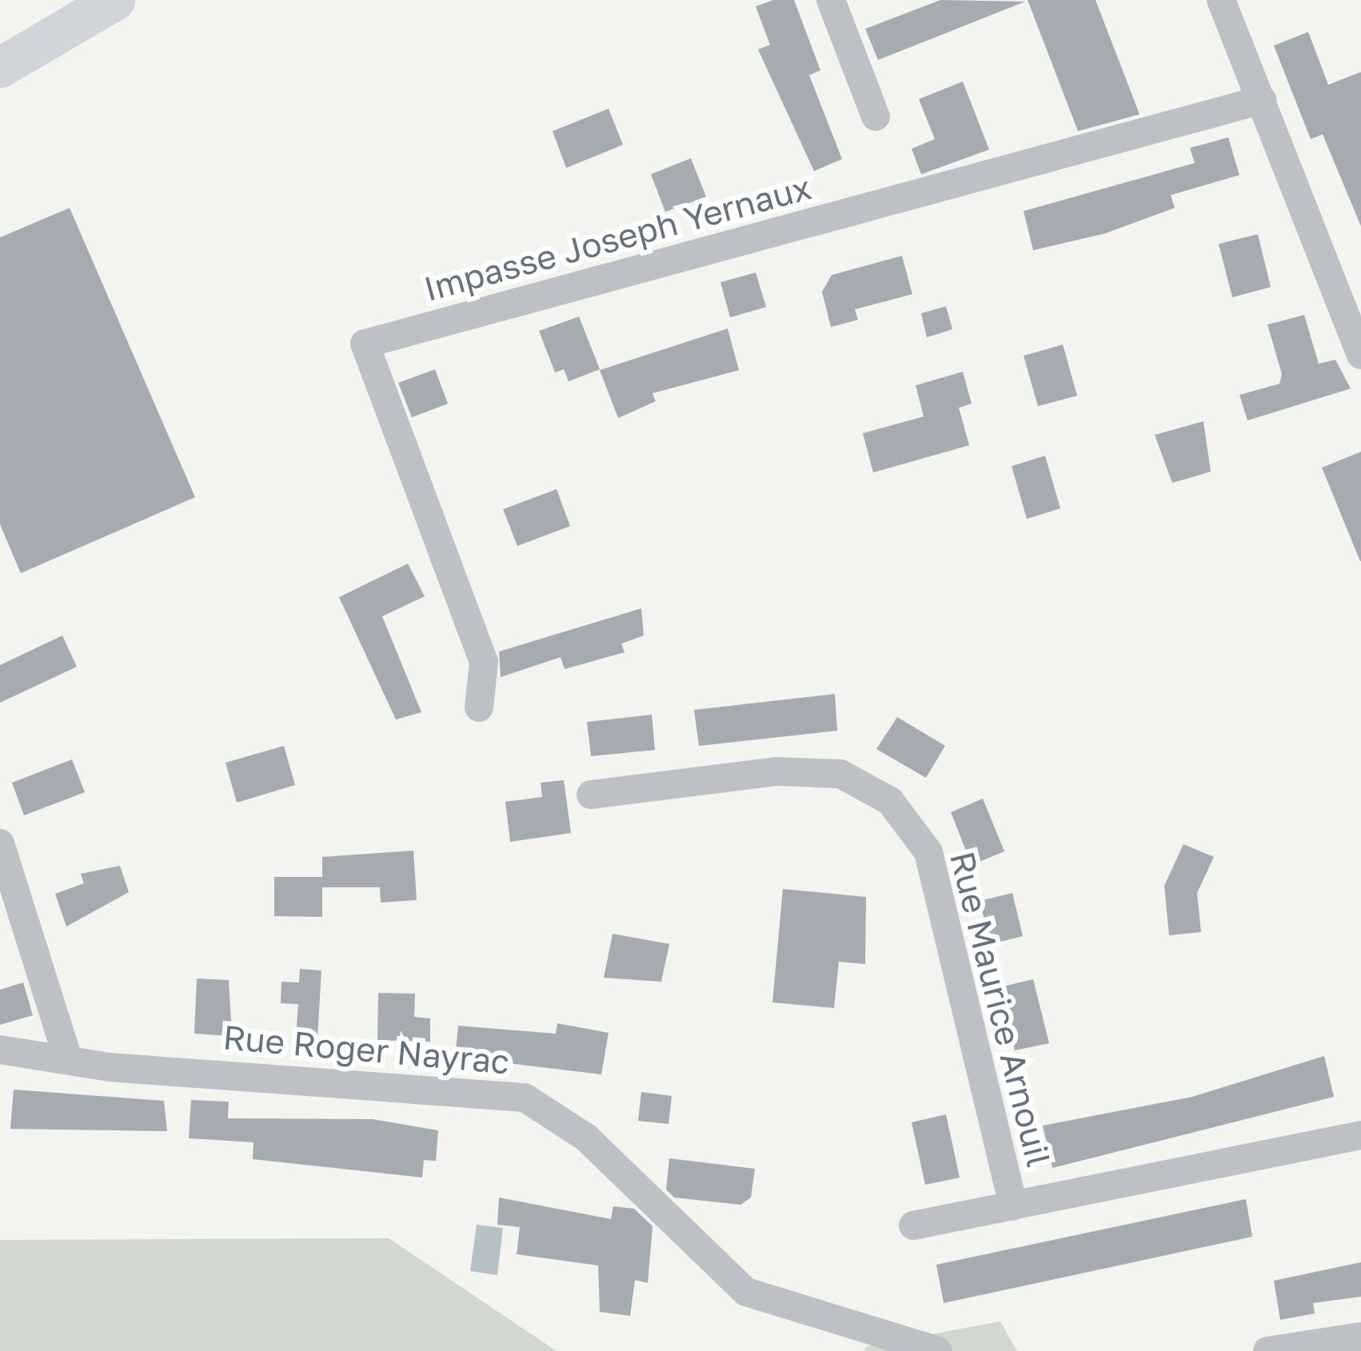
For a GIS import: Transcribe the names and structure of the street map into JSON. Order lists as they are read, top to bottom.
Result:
{
  "streets": {
    "street": ["Impasse Joseph Yernaux", "Rue Maurice Arnouil", "Rue Roger Nayrac"]
  }
}
